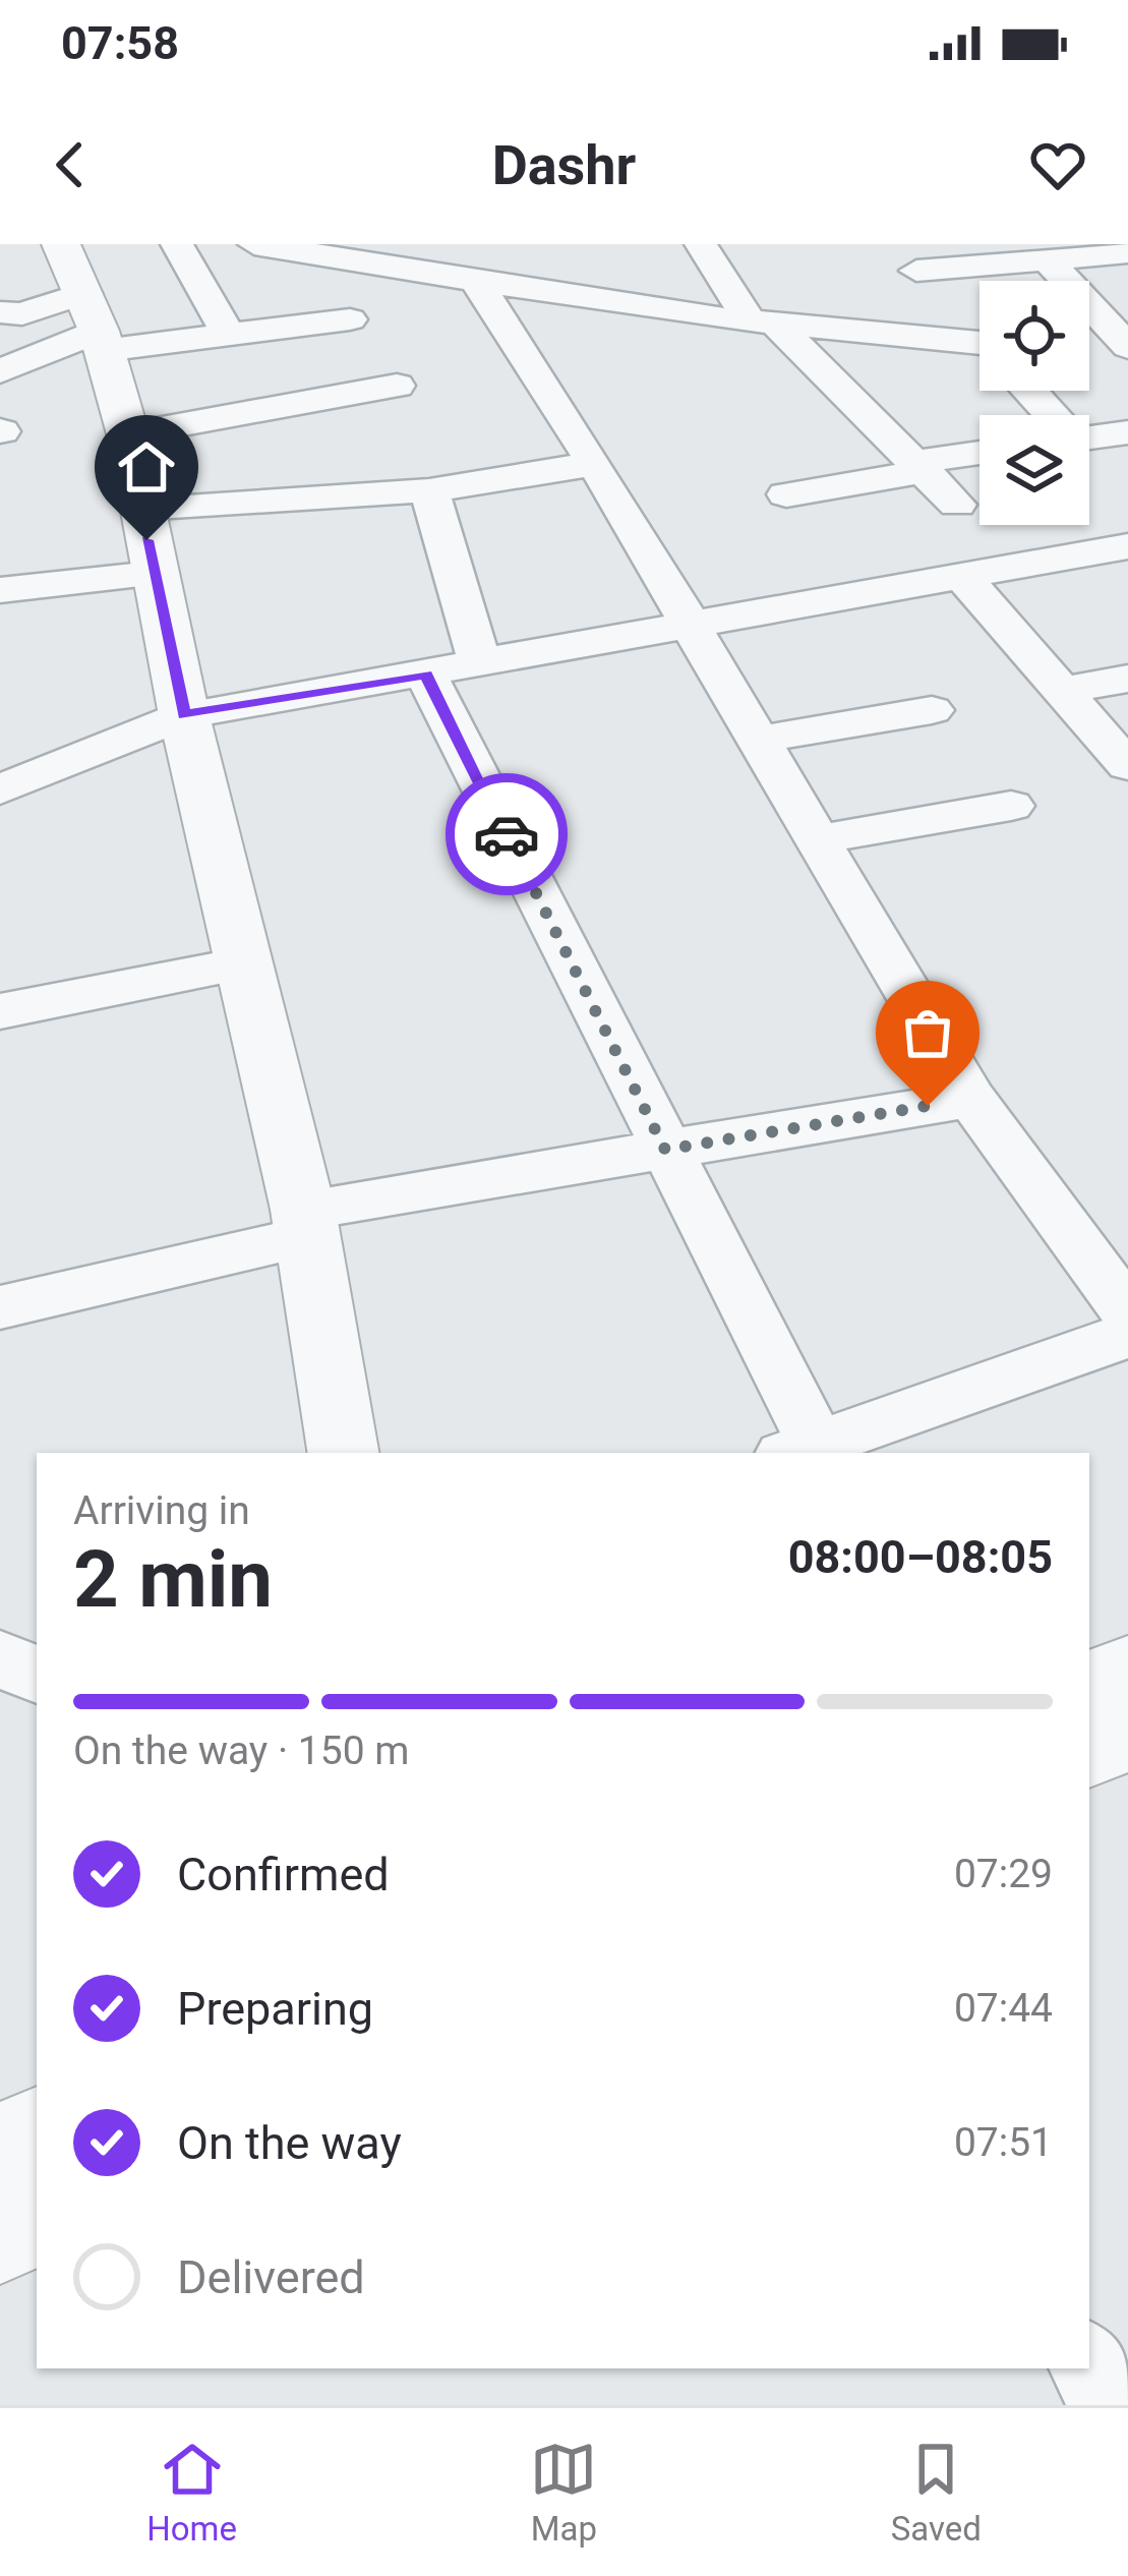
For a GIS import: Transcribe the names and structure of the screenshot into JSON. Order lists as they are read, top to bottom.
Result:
{
  "page": {
    "status": "07:58",
    "header": "Dashr",
    "heading": ["2 min", "Arriving in", "08:00–08:05"],
    "bar": "On the way · 150 m",
    "list": [
      ["Confirmed", "07:29"],
      ["Preparing", "07:44"],
      ["On the way", "07:51"],
      "Delivered"
    ],
    "tabs": ["Home", "Map", "Saved"]
  }
}
